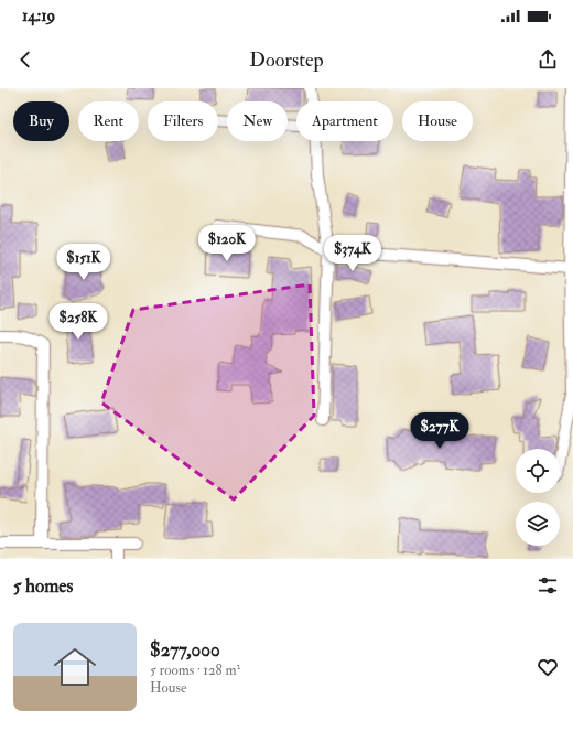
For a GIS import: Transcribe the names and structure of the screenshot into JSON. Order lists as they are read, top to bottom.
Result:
{
  "page": {
    "status": "14:19",
    "header": "Doorstep",
    "chip": [
      "Buy",
      "Rent",
      "Filters",
      "New",
      "Apartment",
      "House"
    ],
    "price": [
      "$120K",
      "$374K",
      "$151K",
      "$258K",
      "$277K"
    ],
    "heading": "5 homes",
    "list": [
      {
        "name": "$277,000",
        "note": "5 rooms · 128 m² · House"
      }
    ]
  }
}
